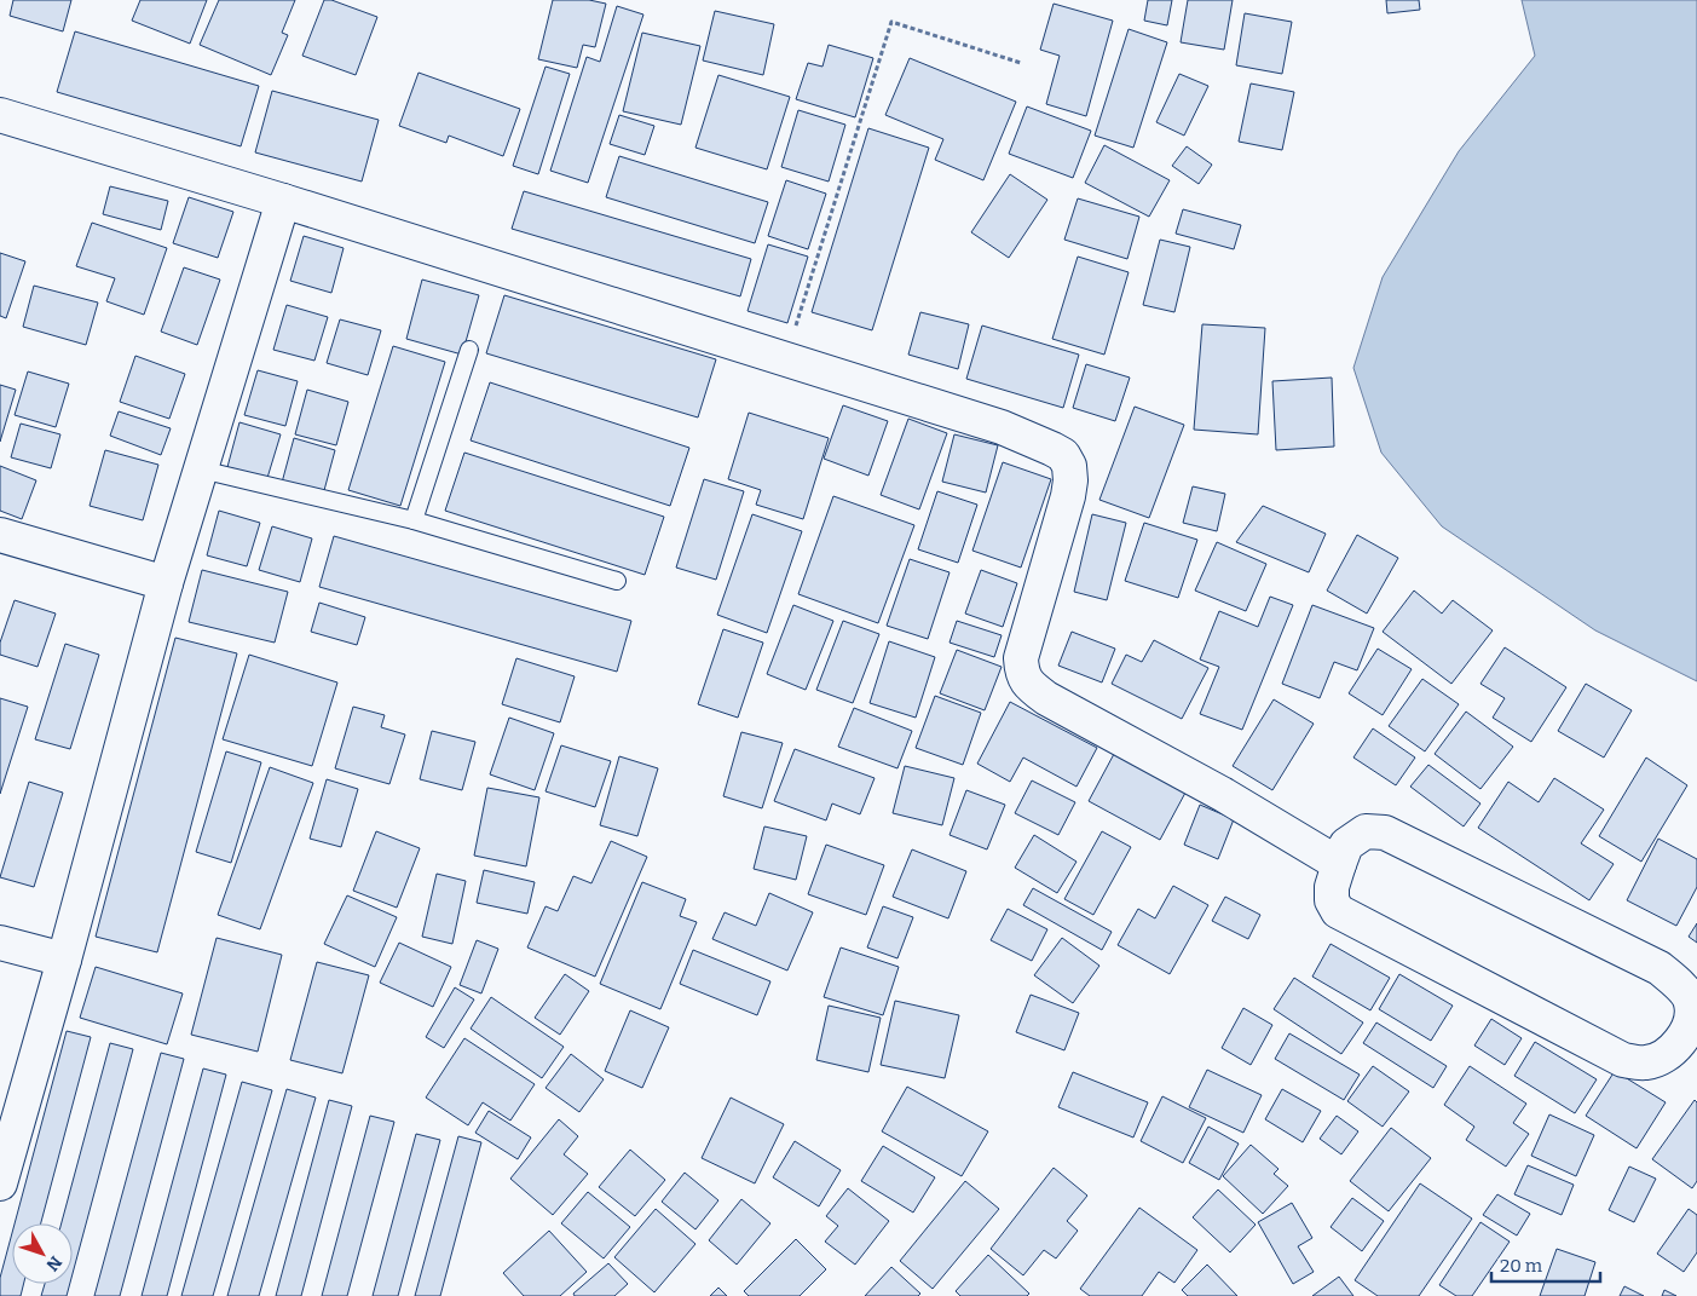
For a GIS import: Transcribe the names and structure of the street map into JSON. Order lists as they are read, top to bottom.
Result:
{
  "scale_bar": "20 m",
  "north": "bottom right"
}
